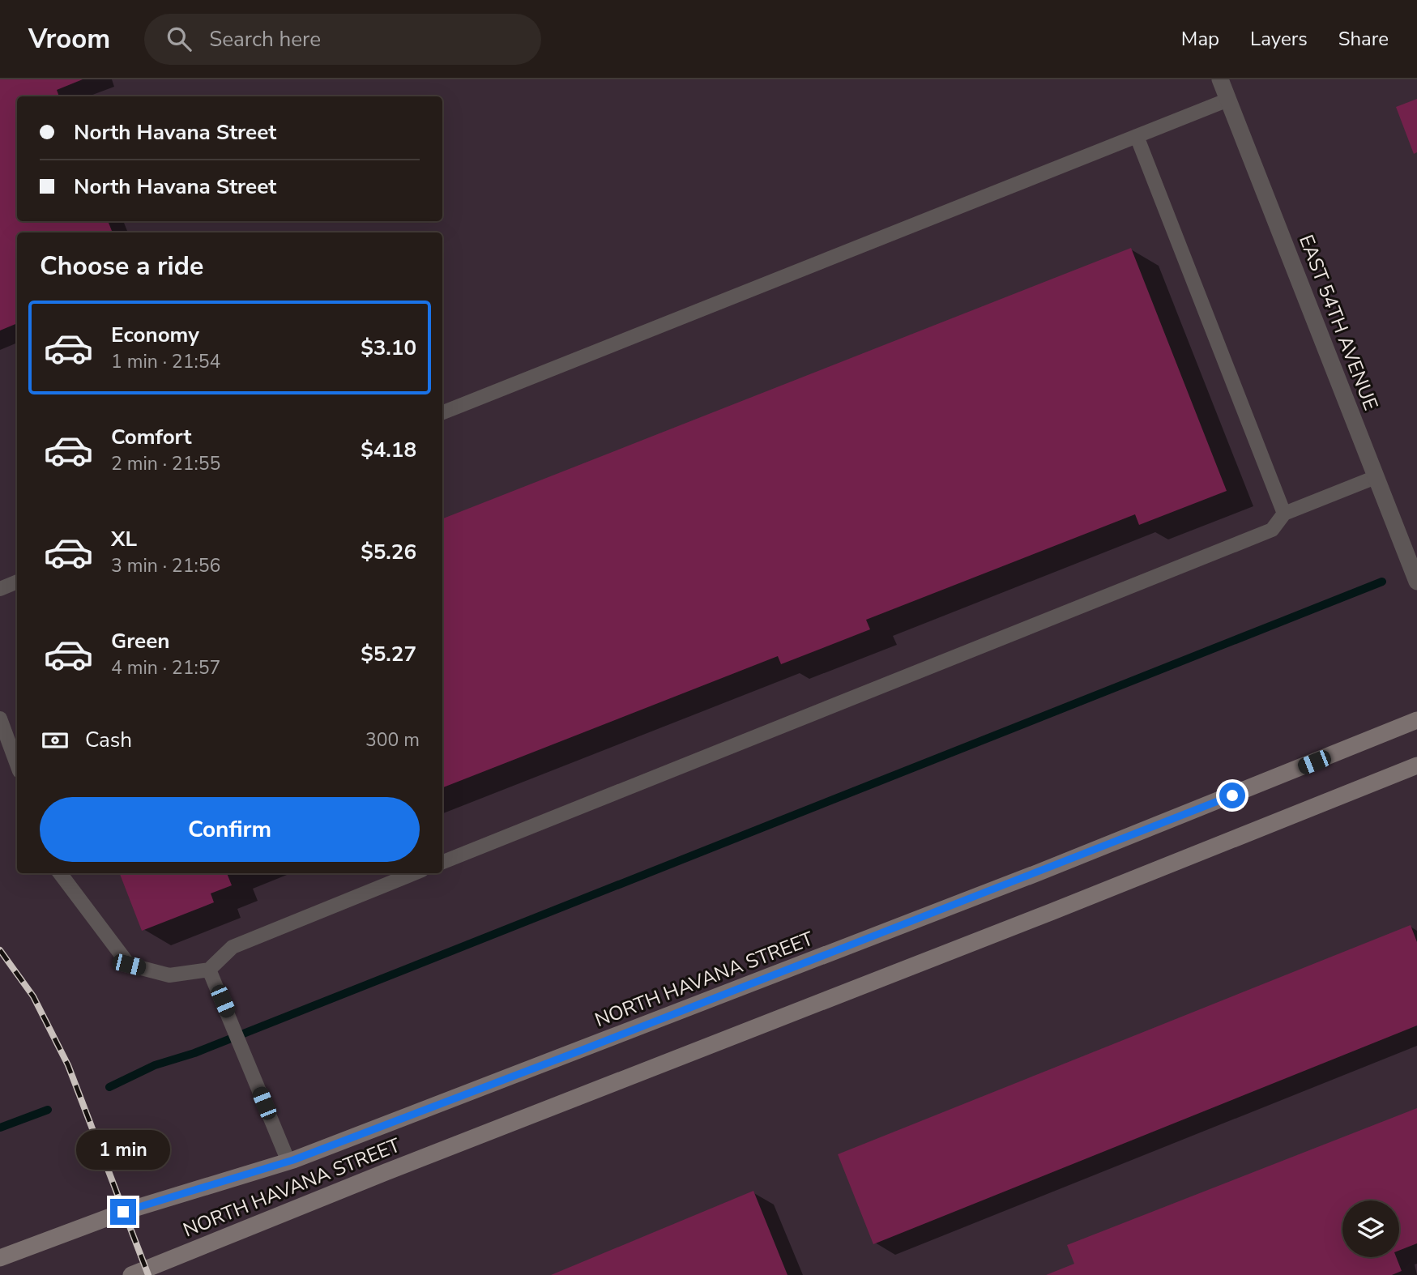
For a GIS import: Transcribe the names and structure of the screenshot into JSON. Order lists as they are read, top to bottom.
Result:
{
  "streets": {
    "main road": ["NORTH HAVANA STREET"],
    "street": ["EAST 54TH AVENUE"]
  },
  "page": {
    "header": "Vroom",
    "search": "Search here",
    "nav": ["Map", "Layers", "Share"],
    "banner": ["North Havana Street", "North Havana Street"],
    "heading": "Choose a ride",
    "list": [
      {
        "name": "Economy",
        "note": "1 min · 21:54",
        "value": "$3.10"
      },
      {
        "name": "Comfort",
        "note": "2 min · 21:55",
        "value": "$4.18"
      },
      {
        "name": "XL",
        "note": "3 min · 21:56",
        "value": "$5.26"
      },
      {
        "name": "Green",
        "note": "4 min · 21:57",
        "value": "$5.27"
      }
    ],
    "pay": ["Cash", "300 m"],
    "buttons": "Confirm",
    "bubble": "1 min"
  }
}
